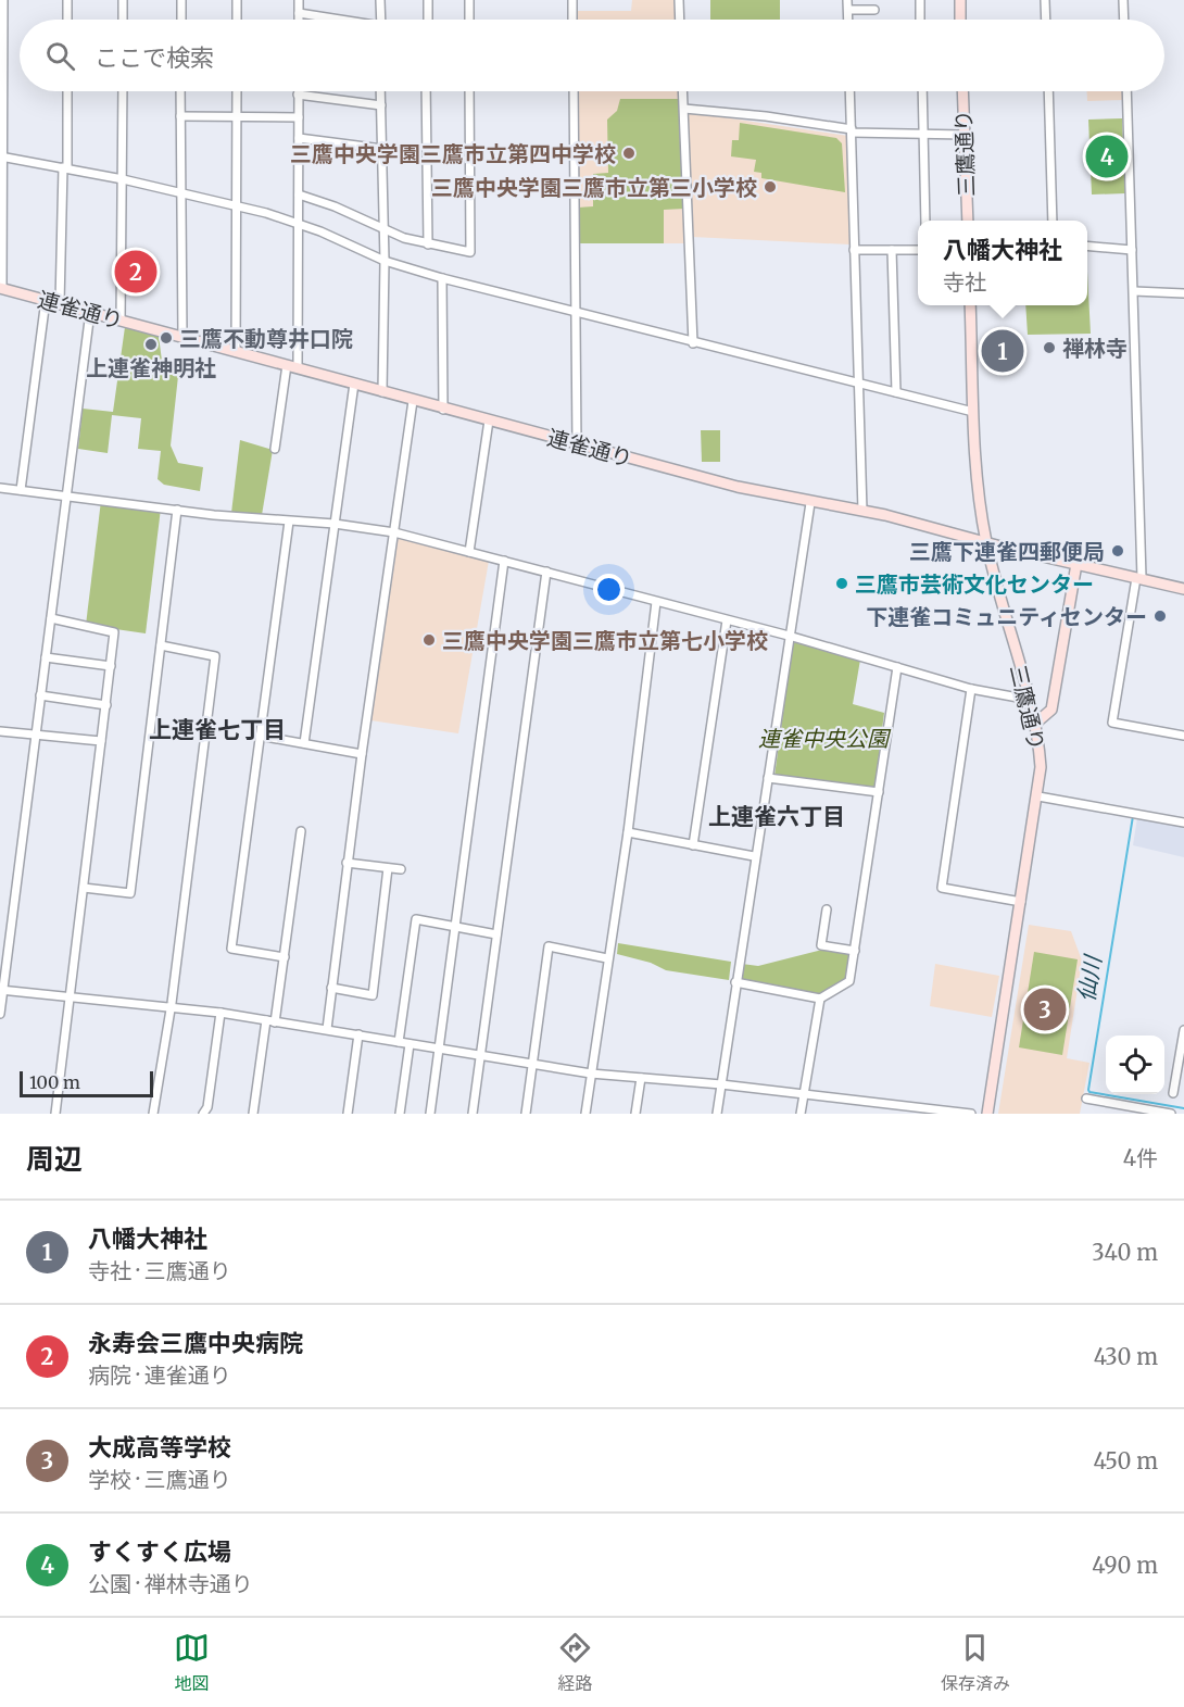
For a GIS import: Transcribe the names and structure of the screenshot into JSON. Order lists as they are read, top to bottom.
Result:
{
  "streets": {
    "main road": ["三鷹通り", "連雀通り"]
  },
  "crossings": [
    ["三鷹通り", "連雀通り"]
  ],
  "districts": ["上連雀七丁目", "上連雀六丁目"],
  "water": ["仙川"],
  "parks": ["連雀中央公園"],
  "places": [
    "三鷹中央学園三鷹市立第四中学校",
    "三鷹中央学園三鷹市立第三小学校",
    "三鷹不動尊井口院",
    "上連雀神明社",
    "禅林寺",
    "三鷹下連雀四郵便局",
    "三鷹市芸術文化センター",
    "下連雀コミュニティセンター",
    "三鷹中央学園三鷹市立第七小学校"
  ],
  "scale_bar": "100 m",
  "page": {
    "search": "ここで検索",
    "pins": [
      "4",
      "2",
      "1",
      "3"
    ],
    "popup": ["八幡大神社", "寺社"],
    "scale": "100 m",
    "heading": ["周辺", "4件"],
    "list": [
      {
        "mark": "1",
        "name": "八幡大神社",
        "note": "寺社 · 三鷹通り",
        "value": "340 m"
      },
      {
        "mark": "2",
        "name": "永寿会三鷹中央病院",
        "note": "病院 · 連雀通り",
        "value": "430 m"
      },
      {
        "mark": "3",
        "name": "大成高等学校",
        "note": "学校 · 三鷹通り",
        "value": "450 m"
      },
      {
        "mark": "4",
        "name": "すくすく広場",
        "note": "公園 · 禅林寺通り",
        "value": "490 m"
      }
    ],
    "nav": ["地図", "経路", "保存済み"]
  }
}
